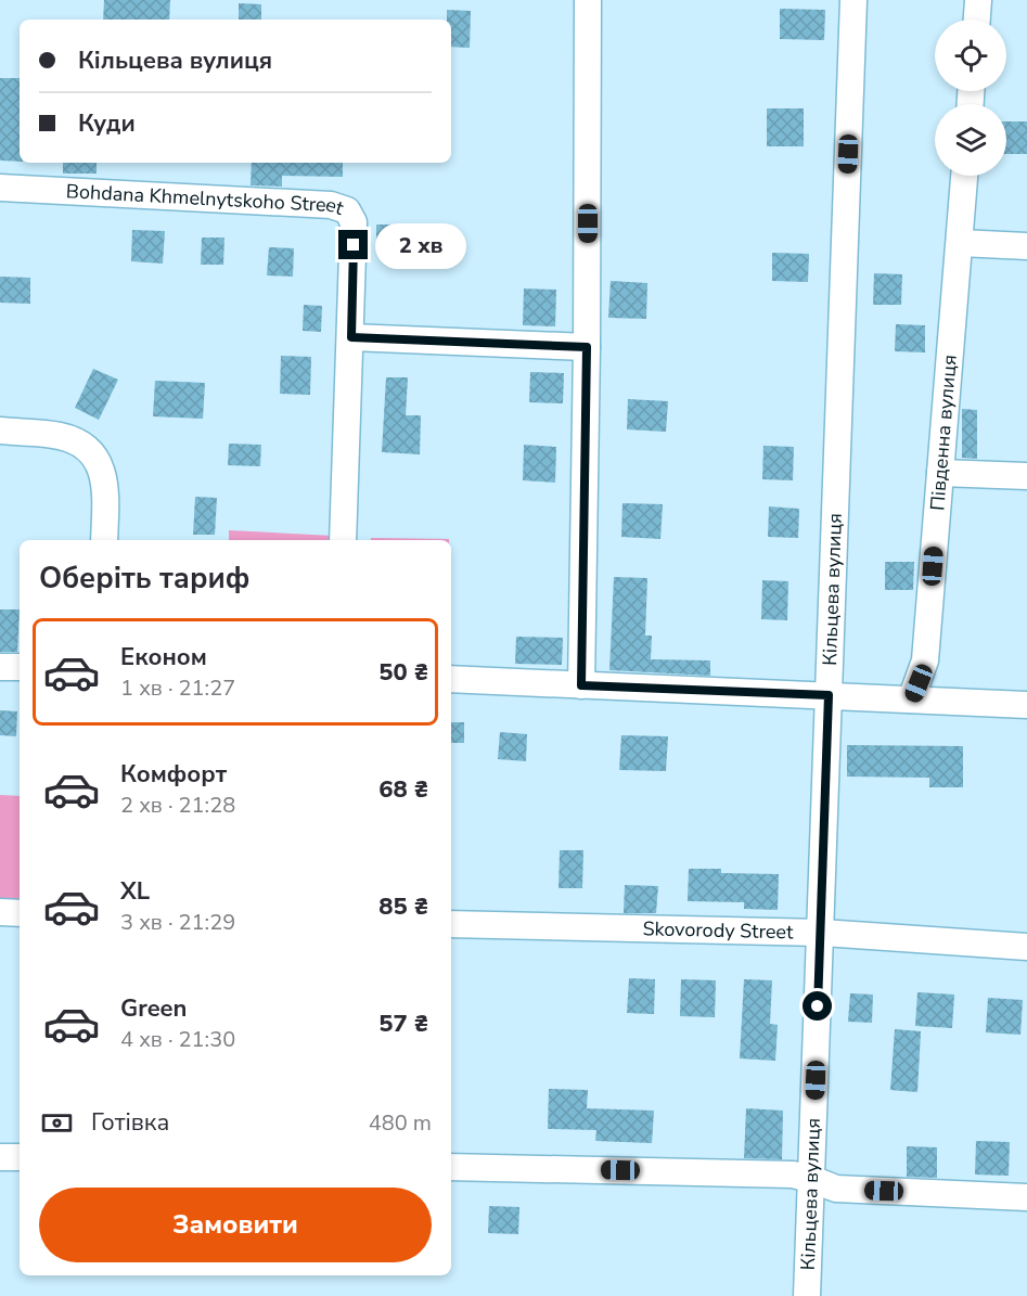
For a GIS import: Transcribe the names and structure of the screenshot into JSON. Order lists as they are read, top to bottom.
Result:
{
  "streets": {
    "street": [
      "Bohdana Khmelnytskoho Street",
      "Південна вулиця",
      "Кільцева вулиця",
      "Skovorody Street"
    ]
  },
  "crossings": [
    ["Кільцева вулиця", "Skovorody Street"]
  ],
  "page": {
    "banner": ["Кільцева вулиця", "Куди"],
    "bubble": "2 хв",
    "heading": "Оберіть тариф",
    "list": [
      {
        "name": "Економ",
        "note": "1 хв · 21:27",
        "value": "50 ₴"
      },
      {
        "name": "Комфорт",
        "note": "2 хв · 21:28",
        "value": "68 ₴"
      },
      {
        "name": "XL",
        "note": "3 хв · 21:29",
        "value": "85 ₴"
      },
      {
        "name": "Green",
        "note": "4 хв · 21:30",
        "value": "57 ₴"
      }
    ],
    "pay": ["Готівка", "480 m"],
    "buttons": "Замовити"
  }
}
